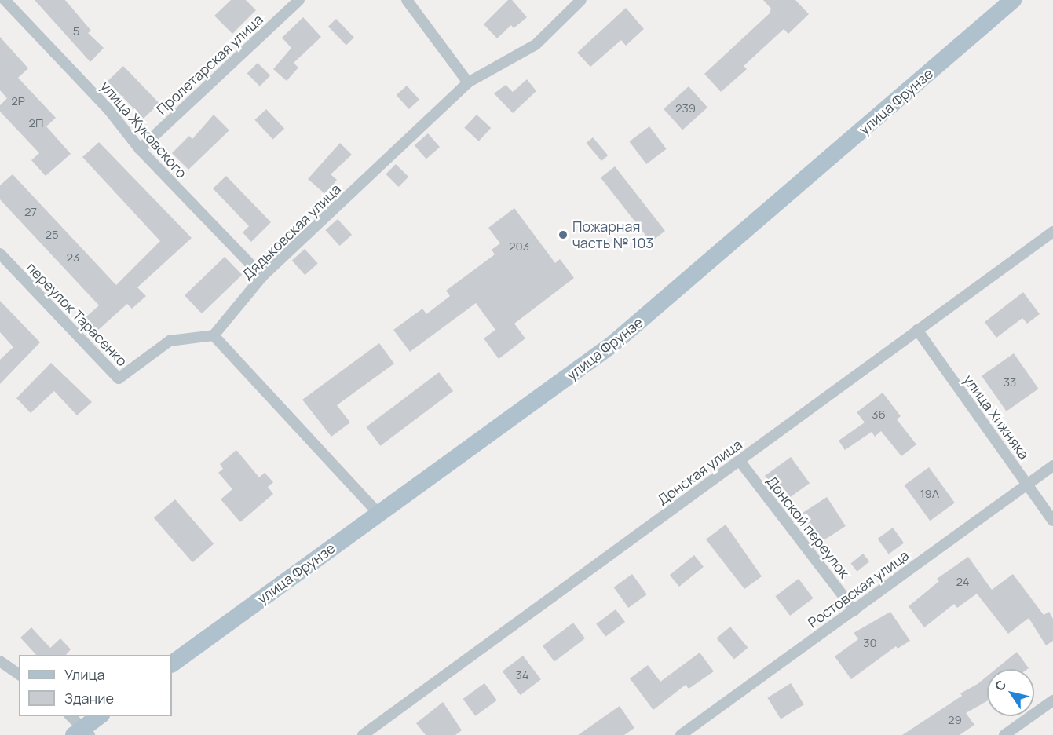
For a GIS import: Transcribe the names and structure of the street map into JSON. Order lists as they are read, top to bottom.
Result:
{
  "streets": {
    "main road": ["улица Фрунзе"],
    "street": [
      "Пролетарская улица",
      "улица Жуковского",
      "Дядьковская улица",
      "переулок Тарасенко",
      "улица Хижняка",
      "Донская улица",
      "Донской переулок",
      "Ростовская улица"
    ]
  },
  "crossings": [
    ["Пролетарская улица", "улица Жуковского"],
    ["улица Жуковского", "Дядьковская улица"],
    ["Дядьковская улица", "переулок Тарасенко"],
    ["улица Хижняка", "Донская улица"],
    ["улица Хижняка", "Ростовская улица"],
    ["Донская улица", "Донской переулок"],
    ["Донской переулок", "Ростовская улица"]
  ],
  "places": ["Пожарная часть № 103"],
  "house_numbers": [
    "5",
    "2Р",
    "239",
    "2П",
    "27",
    "25",
    "203",
    "23",
    "33",
    "36",
    "19А",
    "24",
    "30",
    "34",
    "29"
  ],
  "legend": ["Улица", "Здание"],
  "north": "top left"
}
